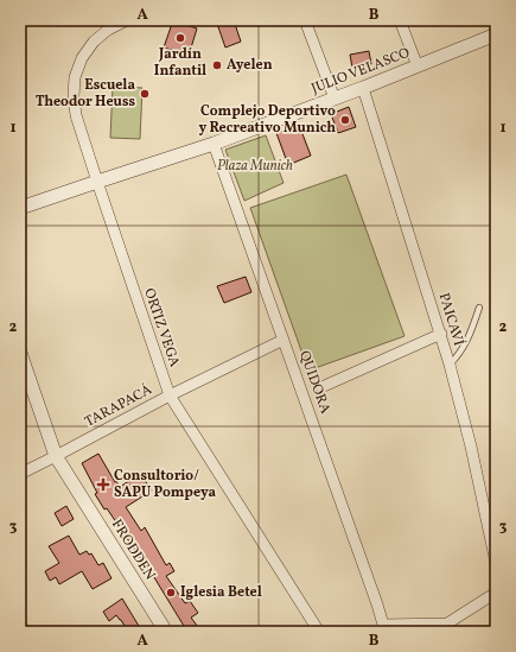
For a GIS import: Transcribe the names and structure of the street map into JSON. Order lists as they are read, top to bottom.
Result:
{
  "streets": {
    "street": [
      "JULIO VELASCO",
      "PAICAVÍ",
      "ORTIZ VEGA",
      "QUIDORA",
      "TARAPACÁ",
      "FRODDEN"
    ]
  },
  "crossings": [
    ["JULIO VELASCO", "PAICAVÍ"],
    ["JULIO VELASCO", "ORTIZ VEGA"],
    ["JULIO VELASCO", "QUIDORA"],
    ["ORTIZ VEGA", "TARAPACÁ"],
    ["QUIDORA", "TARAPACÁ"],
    ["TARAPACÁ", "FRODDEN"]
  ],
  "parks": ["Plaza Munich"],
  "places": {
    "other": [
      "Jardín Infantil",
      "Ayelen",
      "Escuela Theodor Heuss",
      "Complejo Deportivo y Recreativo Munich",
      "Iglesia Betel"
    ],
    "health": ["Consultorio/ SAPU Pompeya"]
  },
  "grid": {
    "columns": ["A", "B"],
    "rows": ["1", "2", "3"]
  }
}
